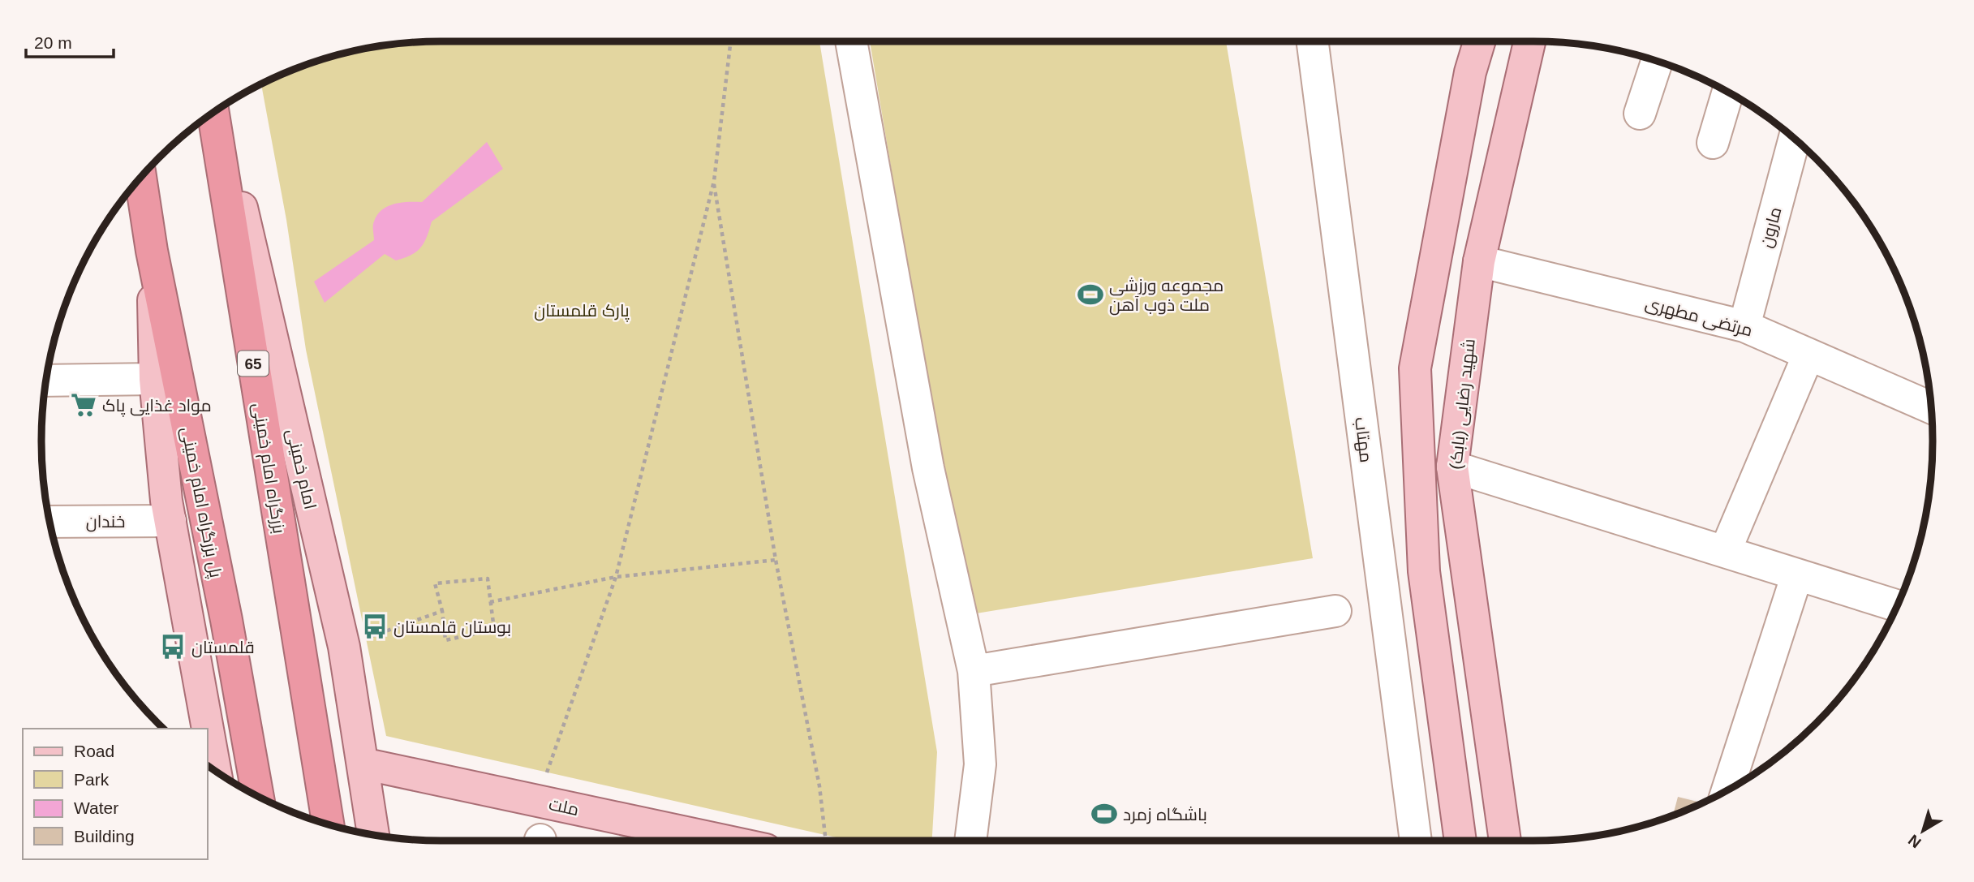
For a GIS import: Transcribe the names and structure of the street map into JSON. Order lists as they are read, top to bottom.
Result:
{
  "streets": {
    "highway": ["65", "بزرگراه امام خمینی", "پل بزرگراه امام خمینی"],
    "main road": ["شهید رضایی (بابک)", "امام خمینی", "ملت"],
    "street": [
      "مارون",
      "مرتضی مطهری",
      "مهتاب",
      "خندان"
    ]
  },
  "crossings": [
    ["مارون", "مرتضی مطهری"],
    ["مرتضی مطهری", "شهید رضایی (بابک)"],
    ["امام خمینی", "ملت"]
  ],
  "parks": ["پارک قلمستان"],
  "places": {
    "sports": ["مجموعه ورزشی ملت ذوب آهن", "باشگاه زمرد"],
    "supermarket": ["مواد غذایی پاک"],
    "bus stop": ["بوستان قلمستان", "قلمستان"]
  },
  "legend": [
    "Road",
    "Park",
    "Water",
    "Building"
  ],
  "scale_bar": "20 m",
  "north": "bottom left"
}
